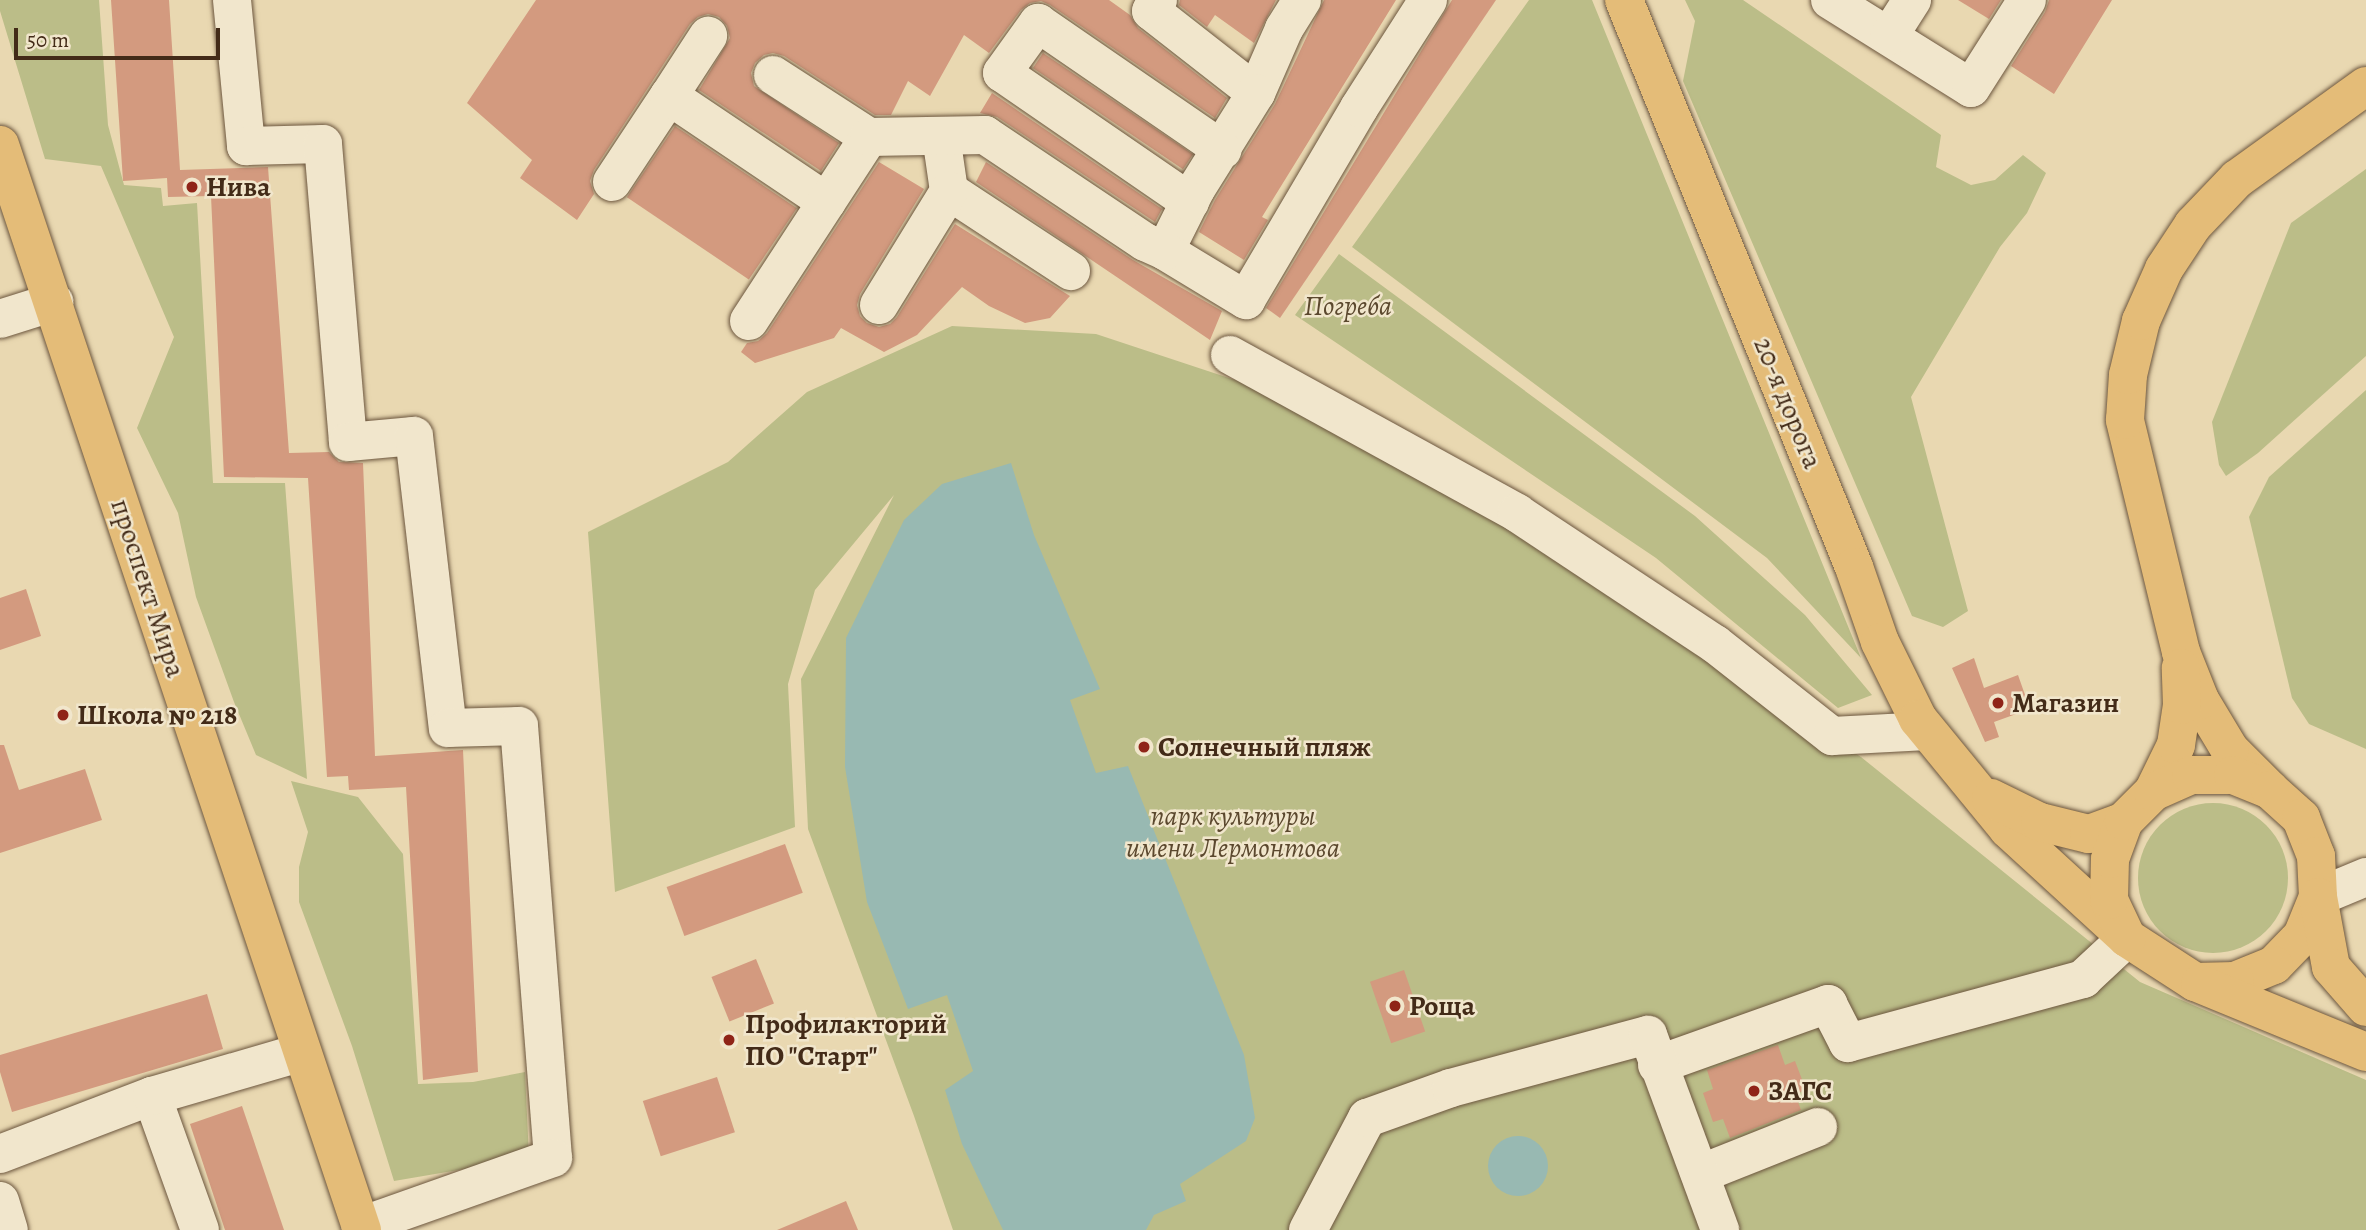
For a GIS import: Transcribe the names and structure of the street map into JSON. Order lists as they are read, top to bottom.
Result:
{
  "streets": {
    "main road": ["20-я дорога", "проспект Мира"]
  },
  "parks": ["Погреба", "парк культуры имени Лермонтова"],
  "places": [
    "Нива",
    "Магазин",
    "Школа № 218",
    "Солнечный пляж",
    "Роща",
    "Профилакторий ПО \"Старт\"",
    "ЗАГС"
  ],
  "scale_bar": "50 m"
}
